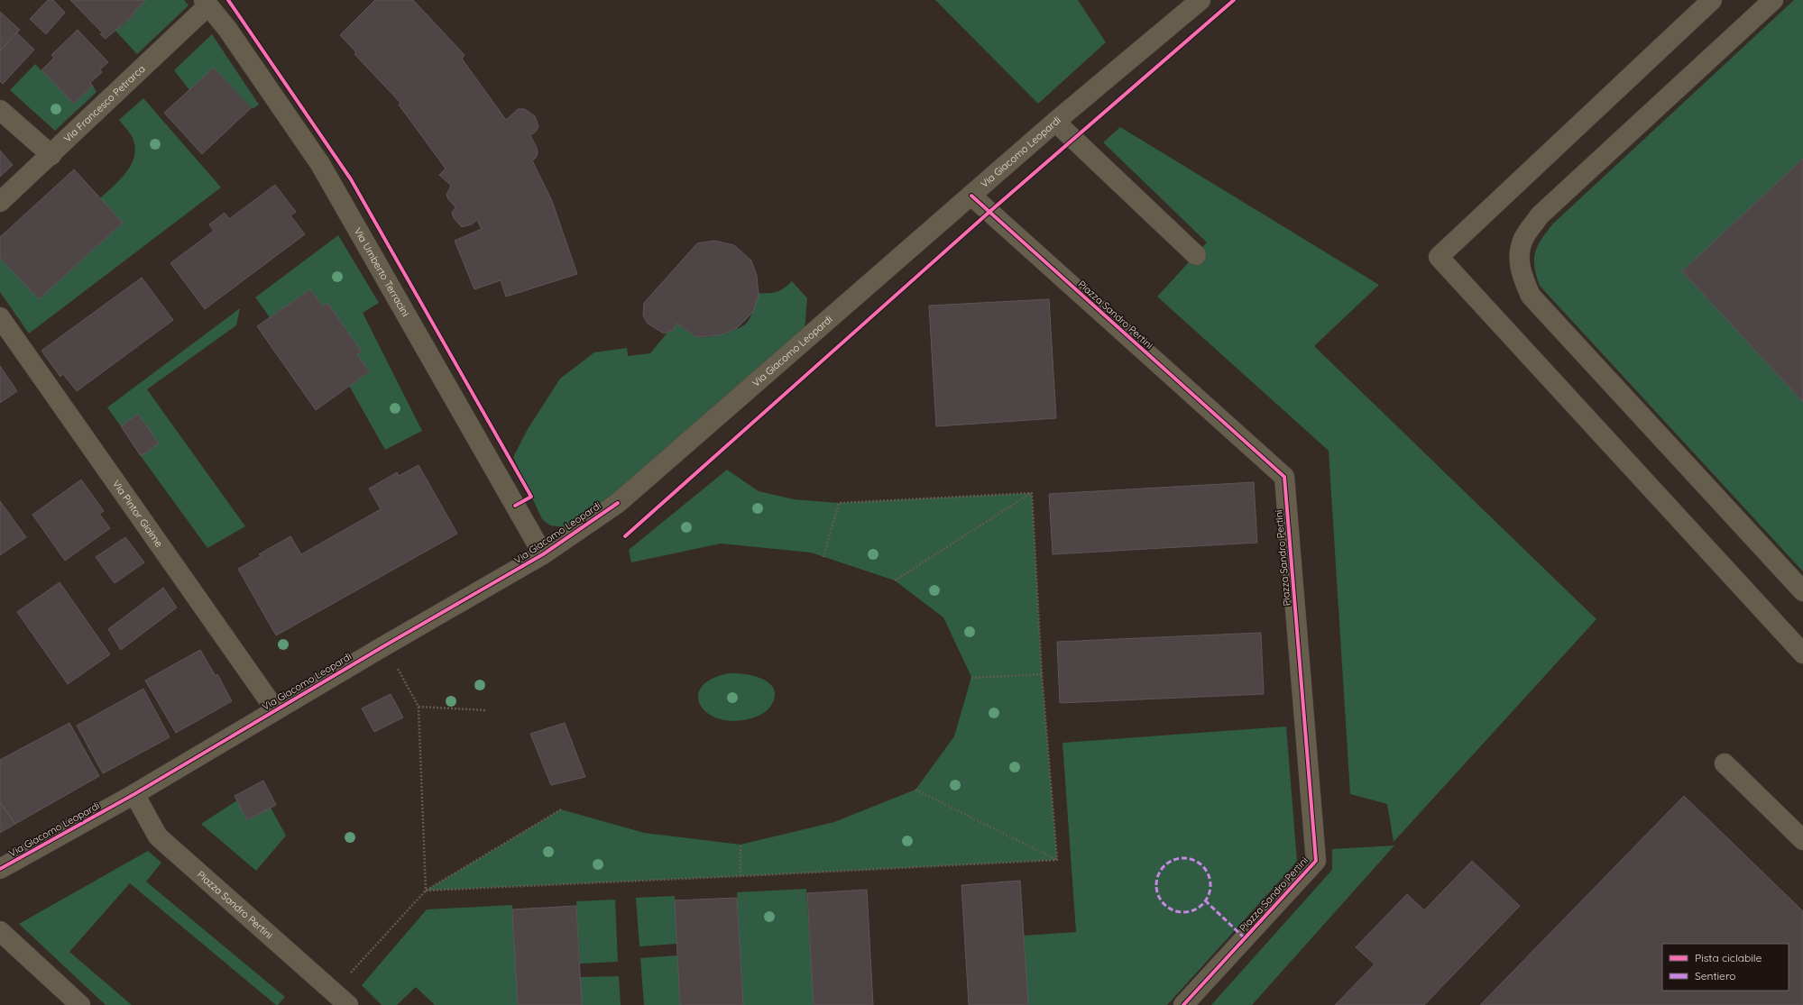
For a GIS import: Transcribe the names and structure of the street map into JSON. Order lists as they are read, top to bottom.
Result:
{
  "streets": {
    "street": [
      "Via Francesco Petrarca",
      "Via Giacomo Leopardi",
      "Via Umberto Terracini",
      "Piazza Sandro Pertini",
      "Via Pintor Giaime"
    ]
  },
  "crossings": [
    ["Via Francesco Petrarca", "Via Umberto Terracini"],
    ["Via Giacomo Leopardi", "Via Umberto Terracini"],
    ["Via Giacomo Leopardi", "Piazza Sandro Pertini"],
    ["Via Giacomo Leopardi", "Via Pintor Giaime"]
  ],
  "legend": ["Pista ciclabile", "Sentiero"]
}
